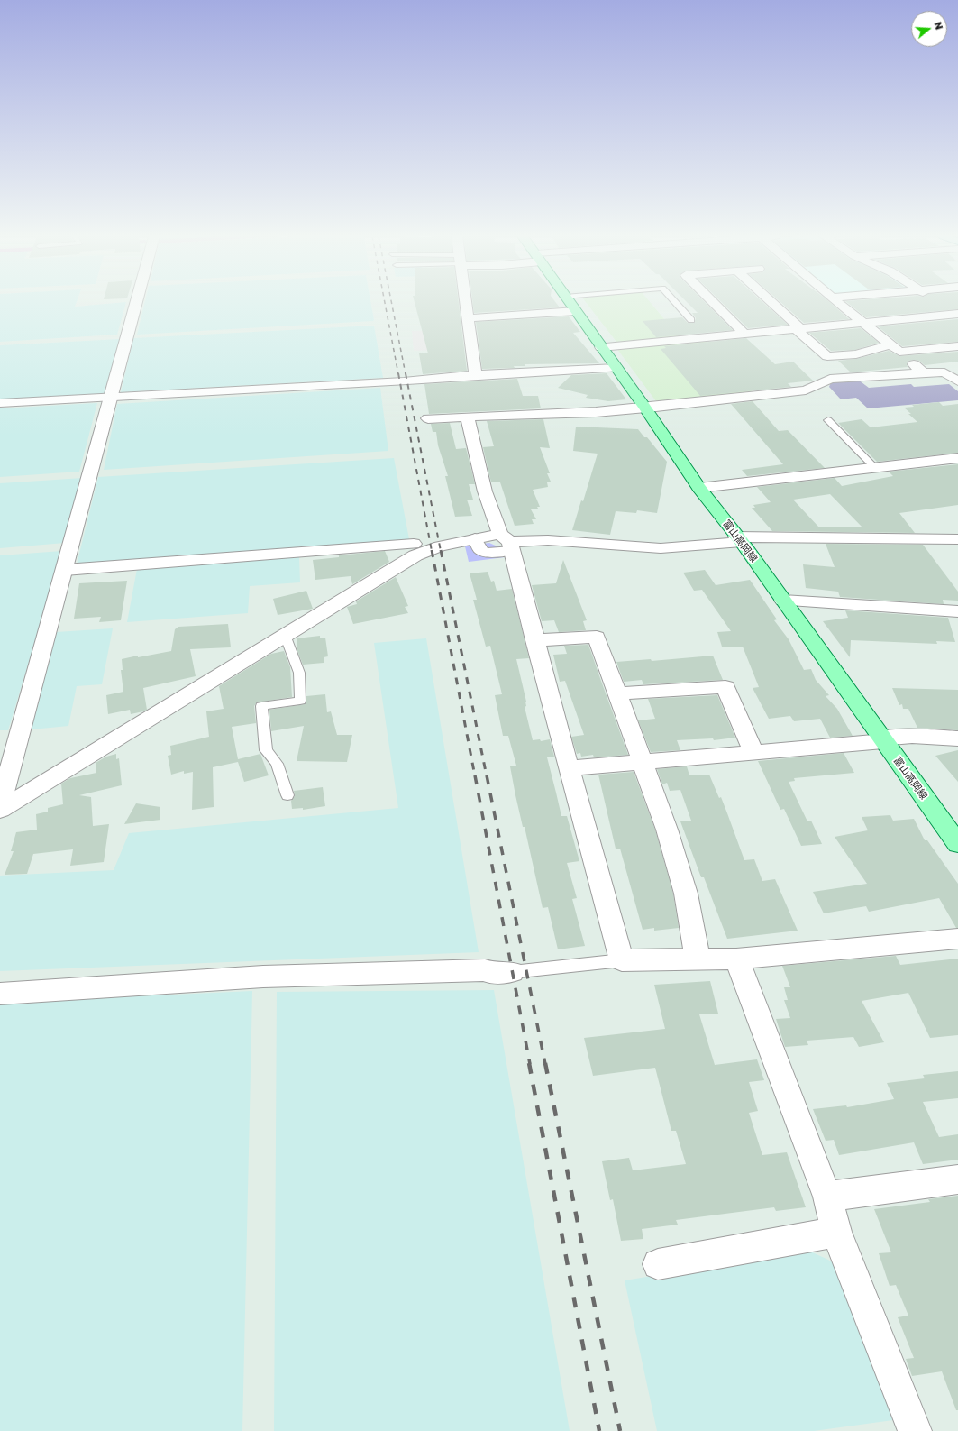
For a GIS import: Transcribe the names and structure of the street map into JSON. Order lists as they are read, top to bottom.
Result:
{
  "streets": {
    "main road": ["富山高岡線"]
  },
  "north": "right"
}
